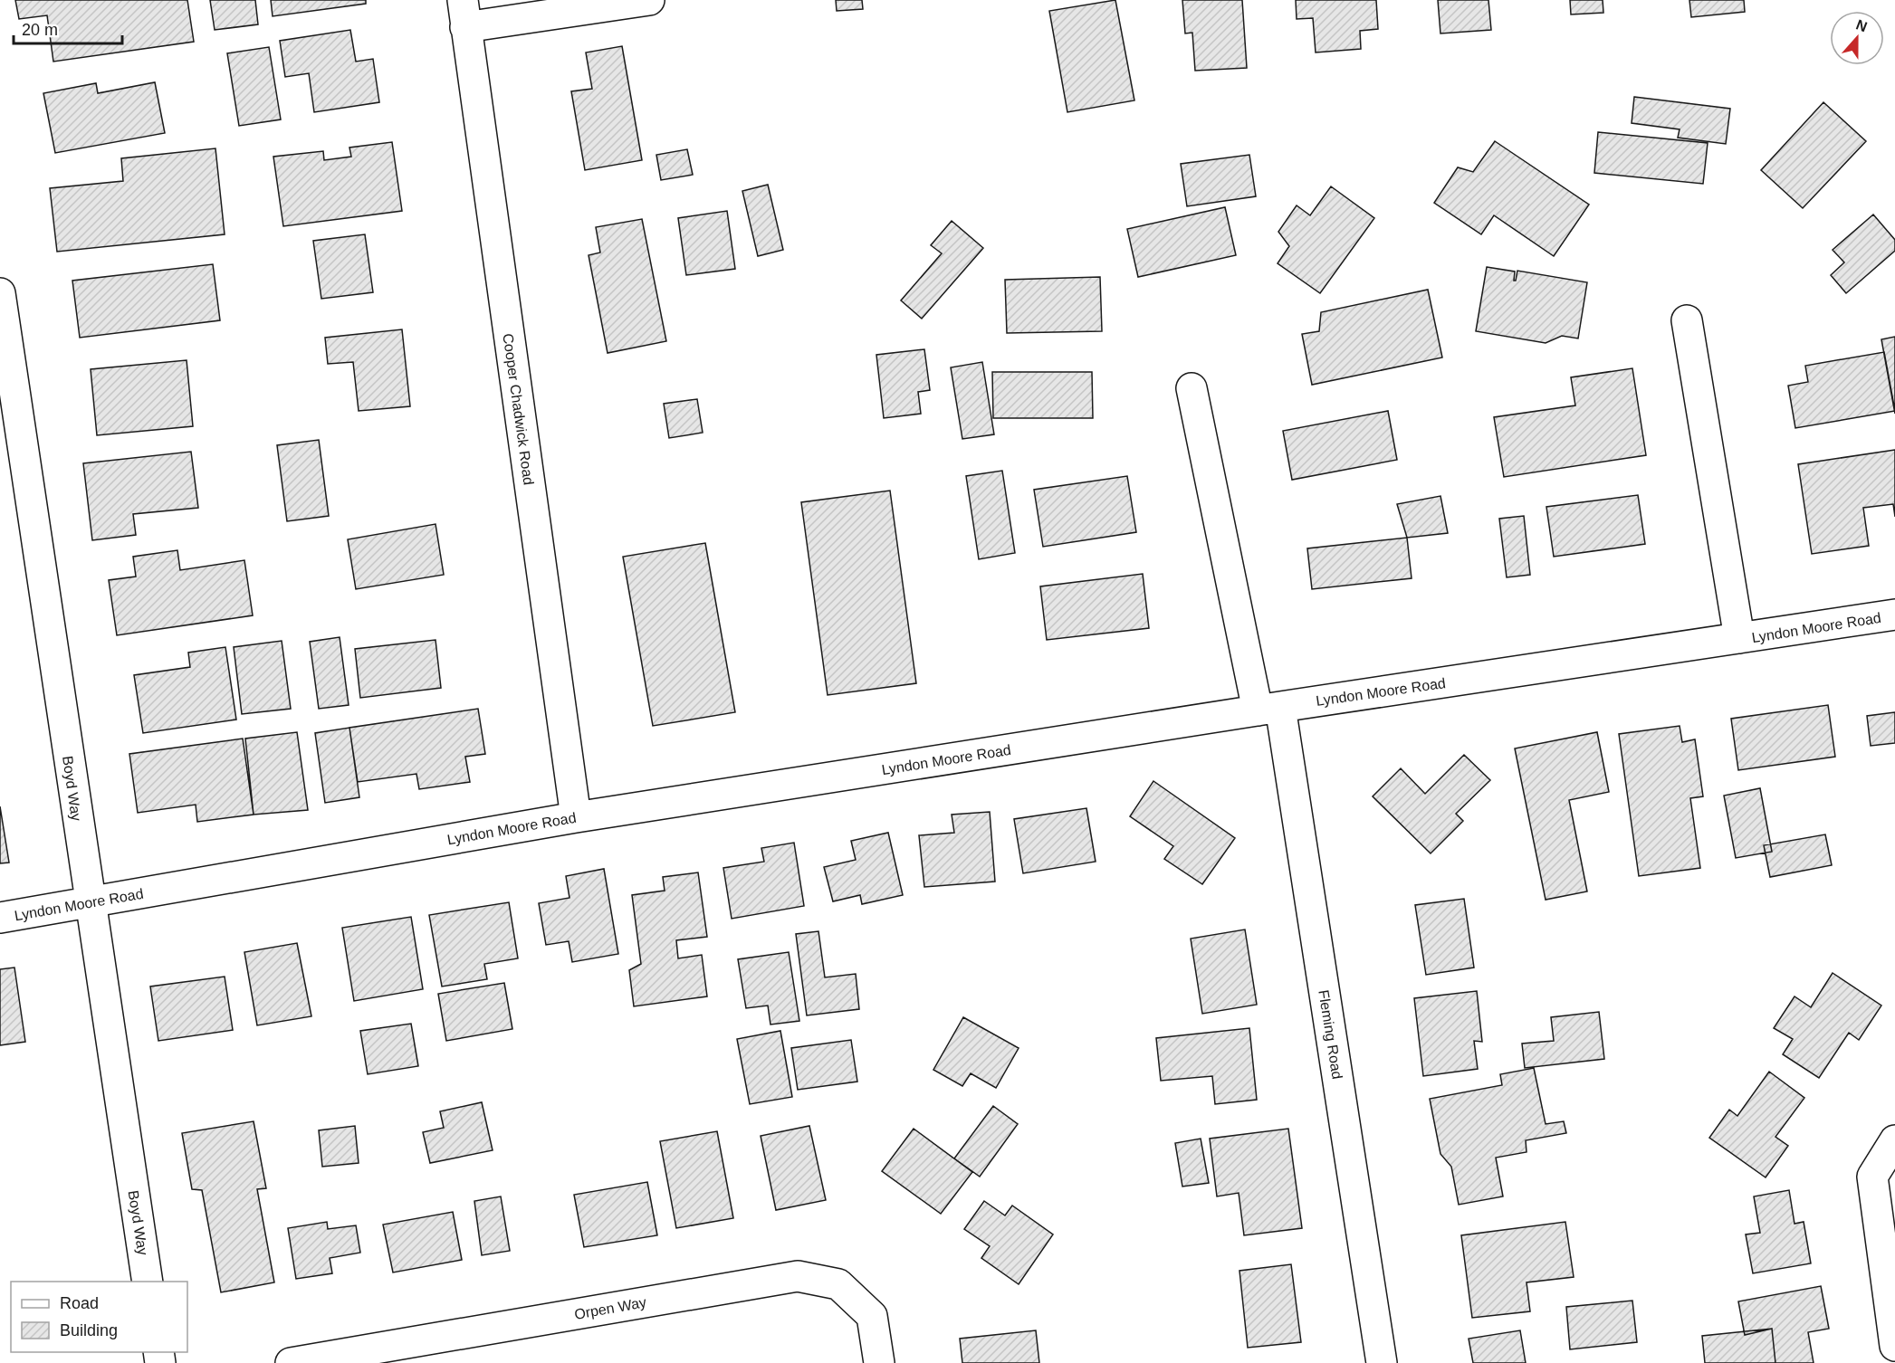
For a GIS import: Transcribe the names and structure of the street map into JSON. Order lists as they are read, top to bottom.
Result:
{
  "streets": {
    "street": [
      "Cooper Chadwick Road",
      "Lyndon Moore Road",
      "Boyd Way",
      "Fleming Road",
      "Orpen Way"
    ]
  },
  "crossings": [
    ["Cooper Chadwick Road", "Lyndon Moore Road"],
    ["Lyndon Moore Road", "Boyd Way"],
    ["Lyndon Moore Road", "Fleming Road"]
  ],
  "legend": ["Road", "Building"],
  "scale_bar": "20 m",
  "north": "top"
}
